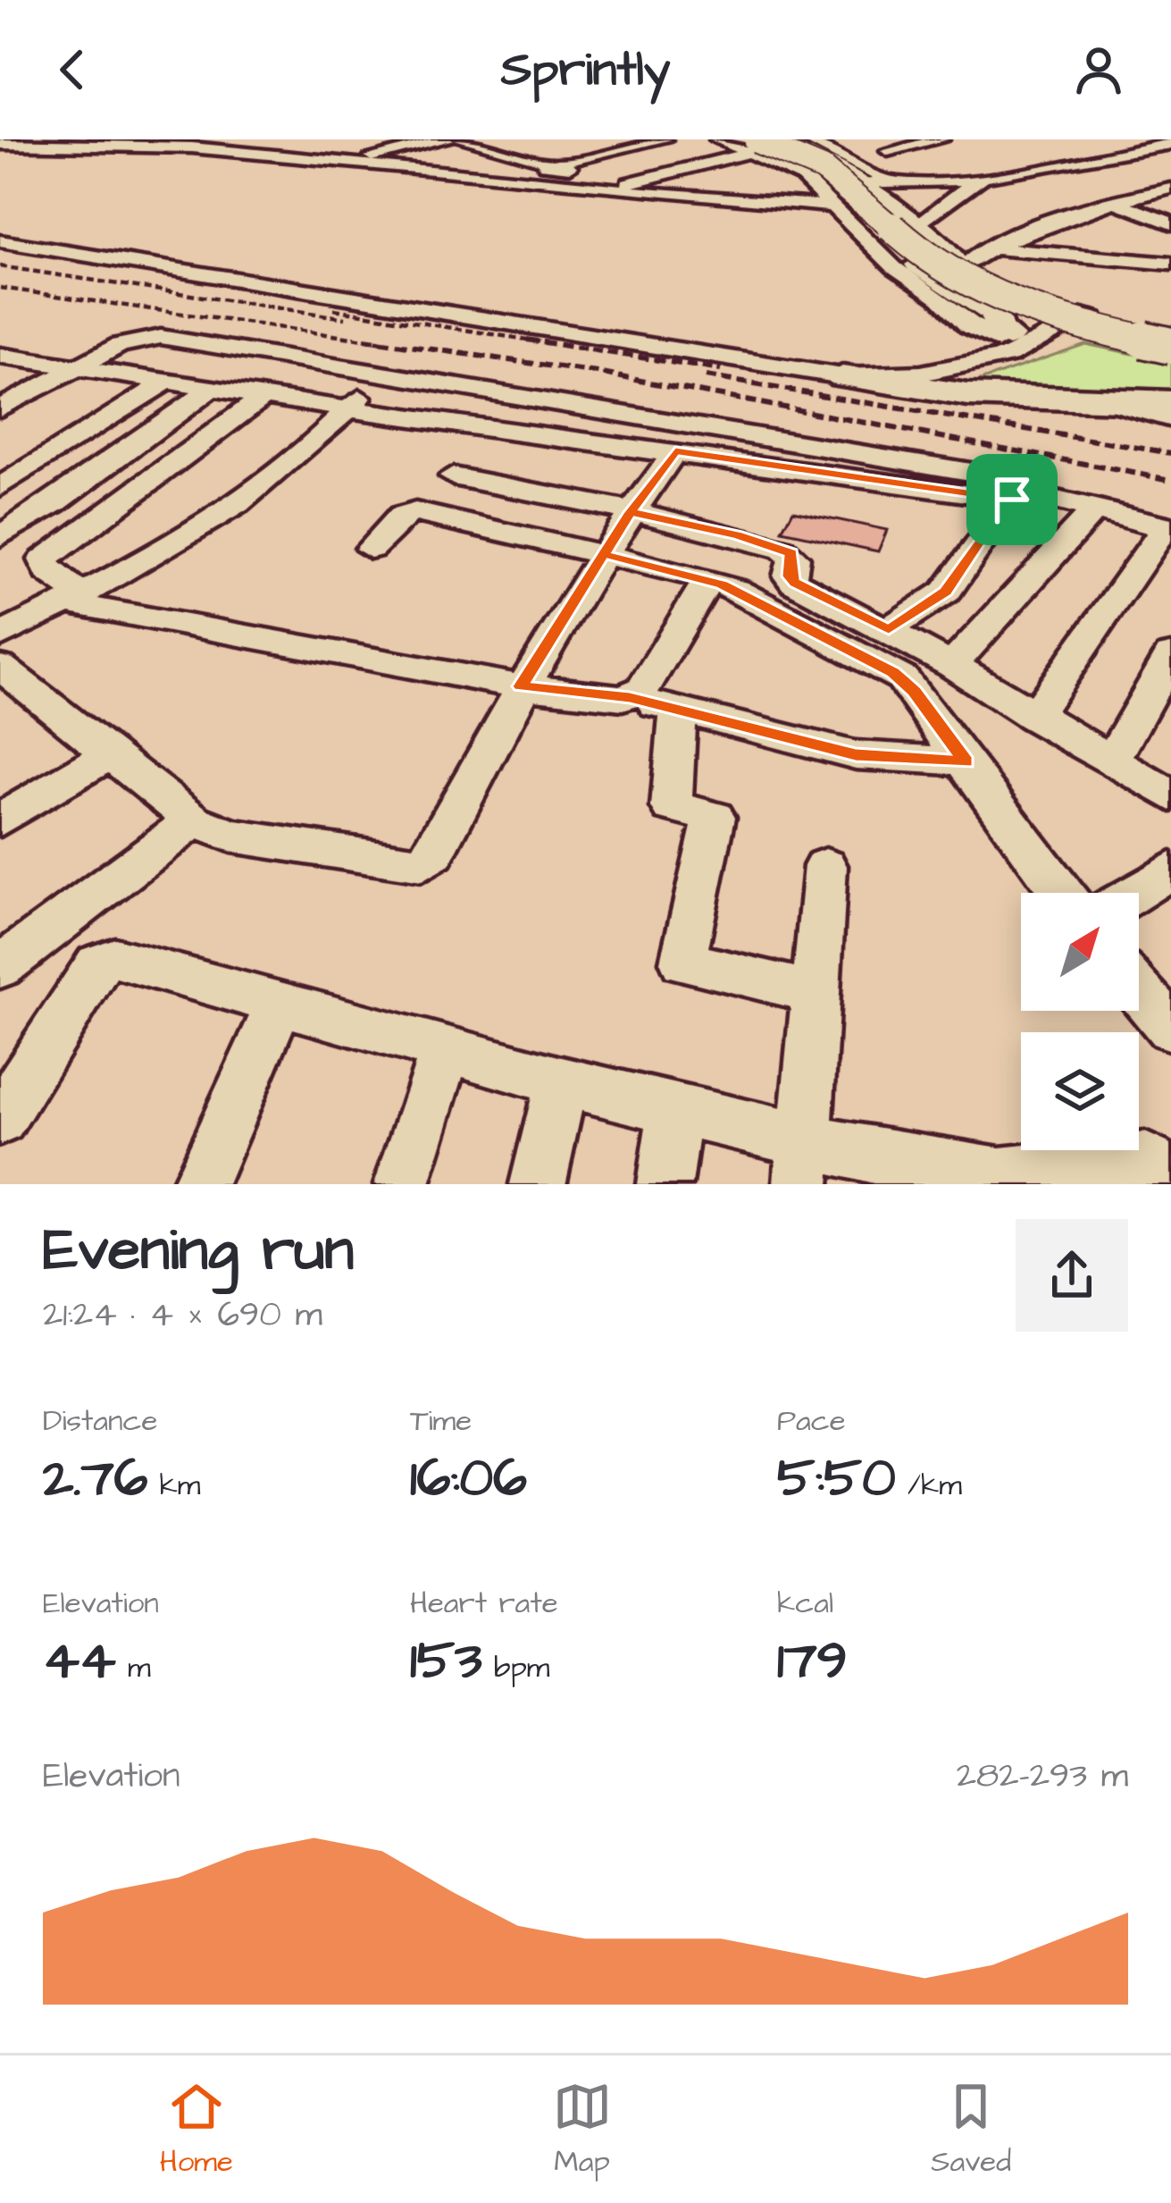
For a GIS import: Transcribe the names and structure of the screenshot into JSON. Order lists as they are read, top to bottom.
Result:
{
  "north": "top right",
  "page": {
    "header": "Sprintly",
    "heading": ["Evening run", "21:24 · 4 × 690 m"],
    "stats": [
      ["Distance", "2.76 km"],
      ["Time", "16:06"],
      ["Pace", "5:50 /km"],
      ["Elevation", "44 m"],
      ["Heart rate", "153 bpm"],
      ["kcal", "179"]
    ],
    "chart": ["Elevation", "282–293 m"],
    "tabs": ["Home", "Map", "Saved"]
  }
}
